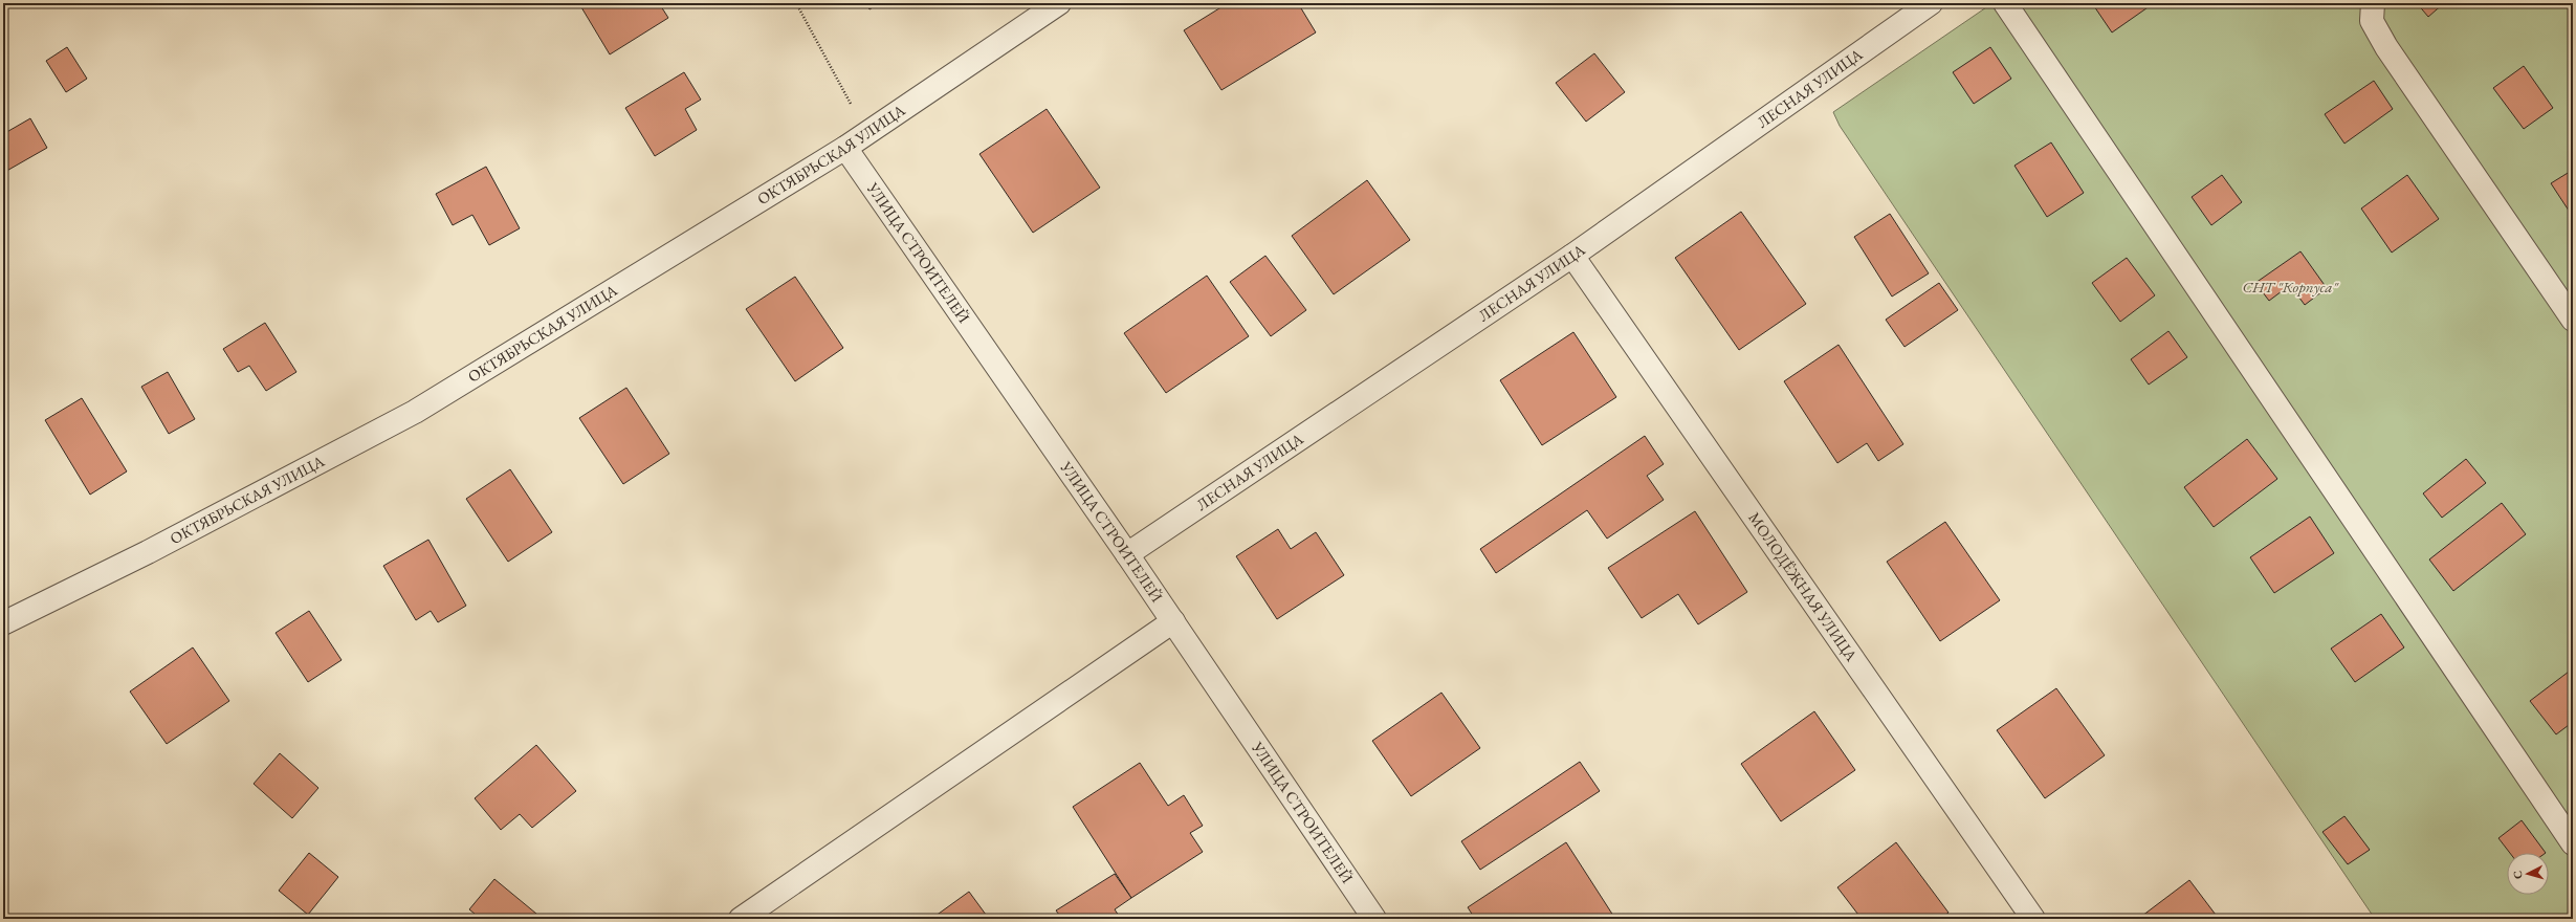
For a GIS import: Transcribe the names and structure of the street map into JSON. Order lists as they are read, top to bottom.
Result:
{
  "streets": {
    "street": [
      "ЛЕСНАЯ УЛИЦА",
      "ОКТЯБРЬСКАЯ УЛИЦА",
      "УЛИЦА СТРОИТЕЛЕЙ",
      "МОЛОДЁЖНАЯ УЛИЦА"
    ]
  },
  "crossings": [
    ["ЛЕСНАЯ УЛИЦА", "УЛИЦА СТРОИТЕЛЕЙ"],
    ["ЛЕСНАЯ УЛИЦА", "МОЛОДЁЖНАЯ УЛИЦА"],
    ["ОКТЯБРЬСКАЯ УЛИЦА", "УЛИЦА СТРОИТЕЛЕЙ"]
  ],
  "parks": ["СНТ \"Корпуса\""],
  "north": "left"
}
